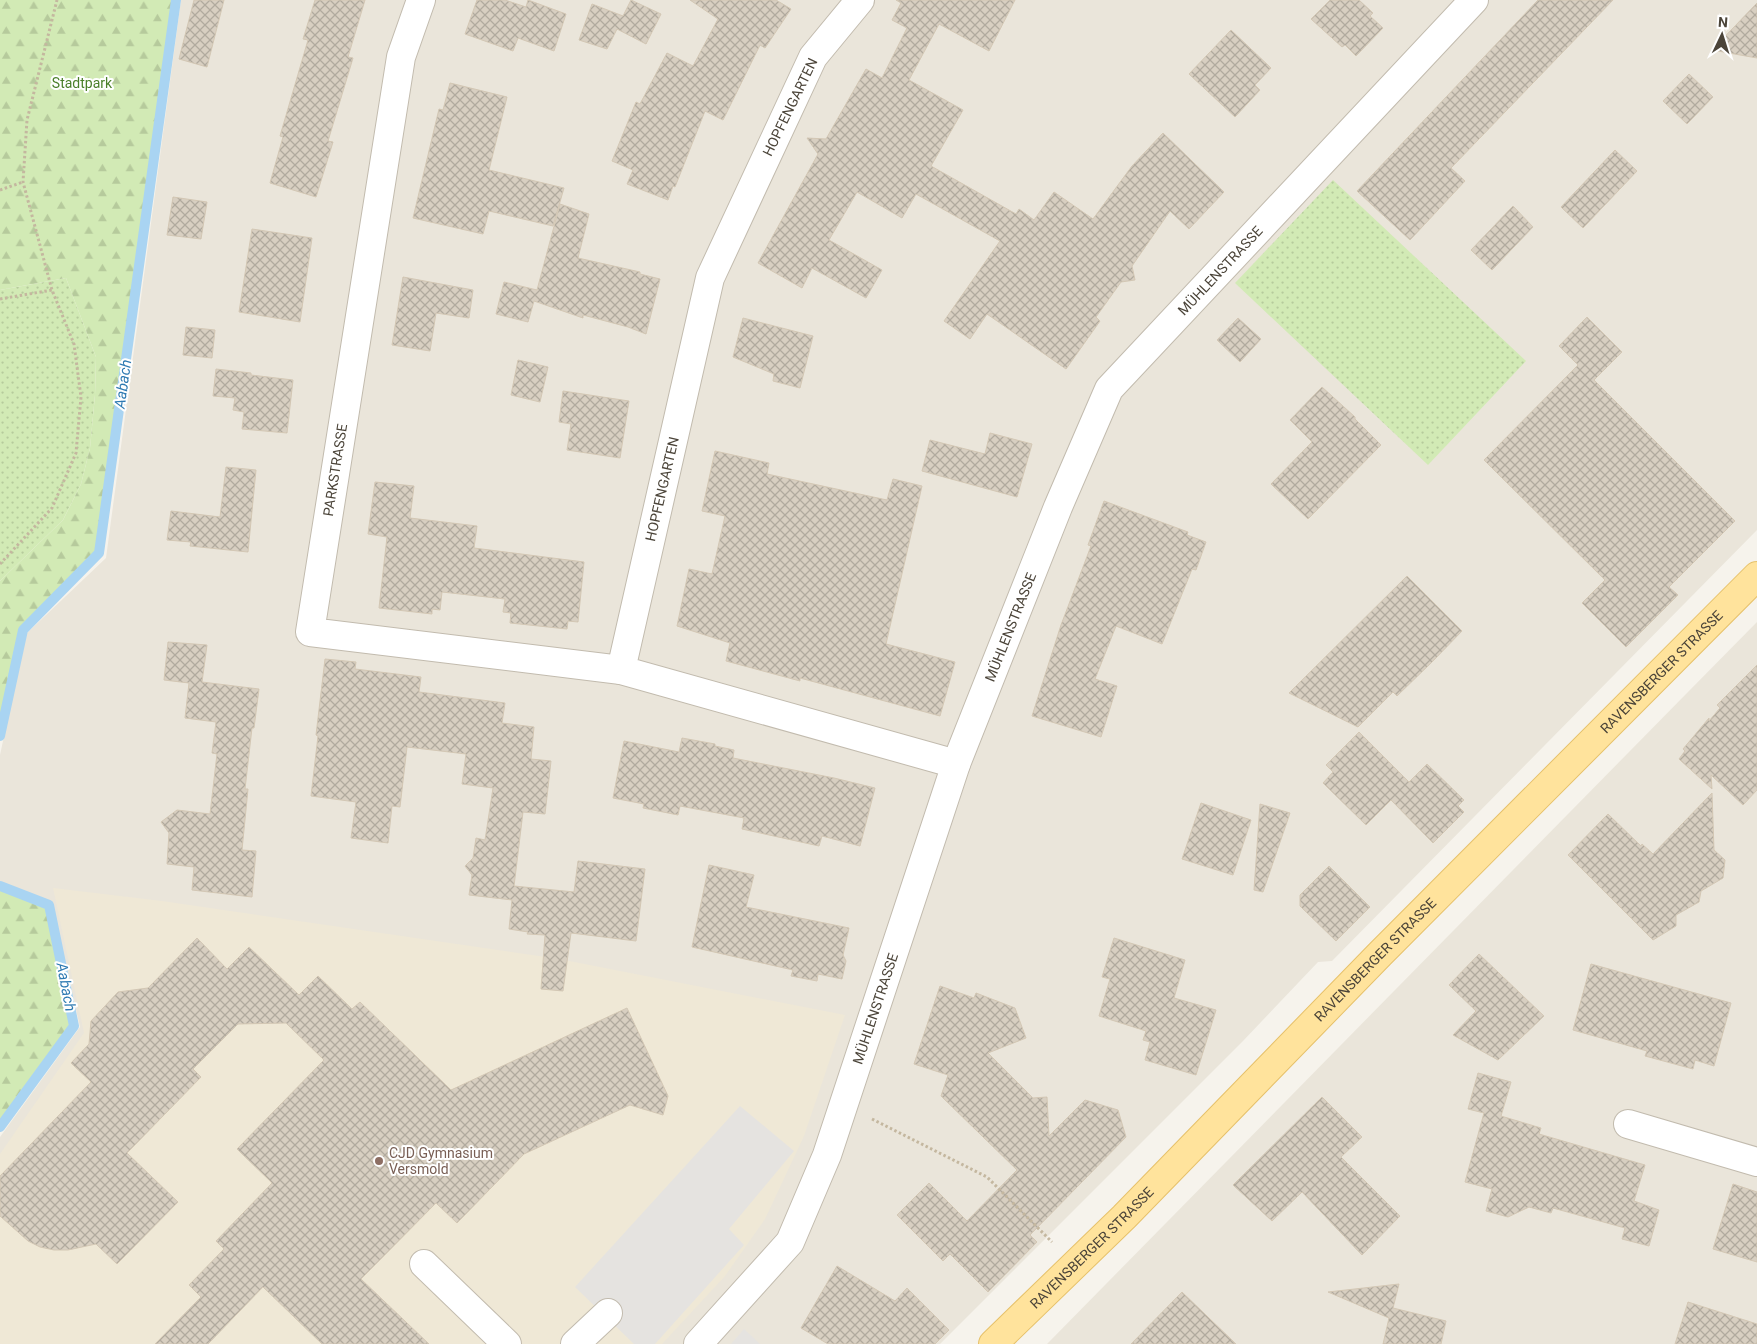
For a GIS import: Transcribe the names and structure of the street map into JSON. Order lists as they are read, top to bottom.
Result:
{
  "streets": {
    "main road": ["RAVENSBERGER STRASSE"],
    "street": ["HOPFENGARTEN", "MÜHLENSTRASSE", "PARKSTRASSE"]
  },
  "crossings": [
    ["HOPFENGARTEN", "PARKSTRASSE"]
  ],
  "water": ["Aabach"],
  "parks": ["Stadtpark"],
  "places": ["CJD Gymnasium Versmold"],
  "north": "top"
}
